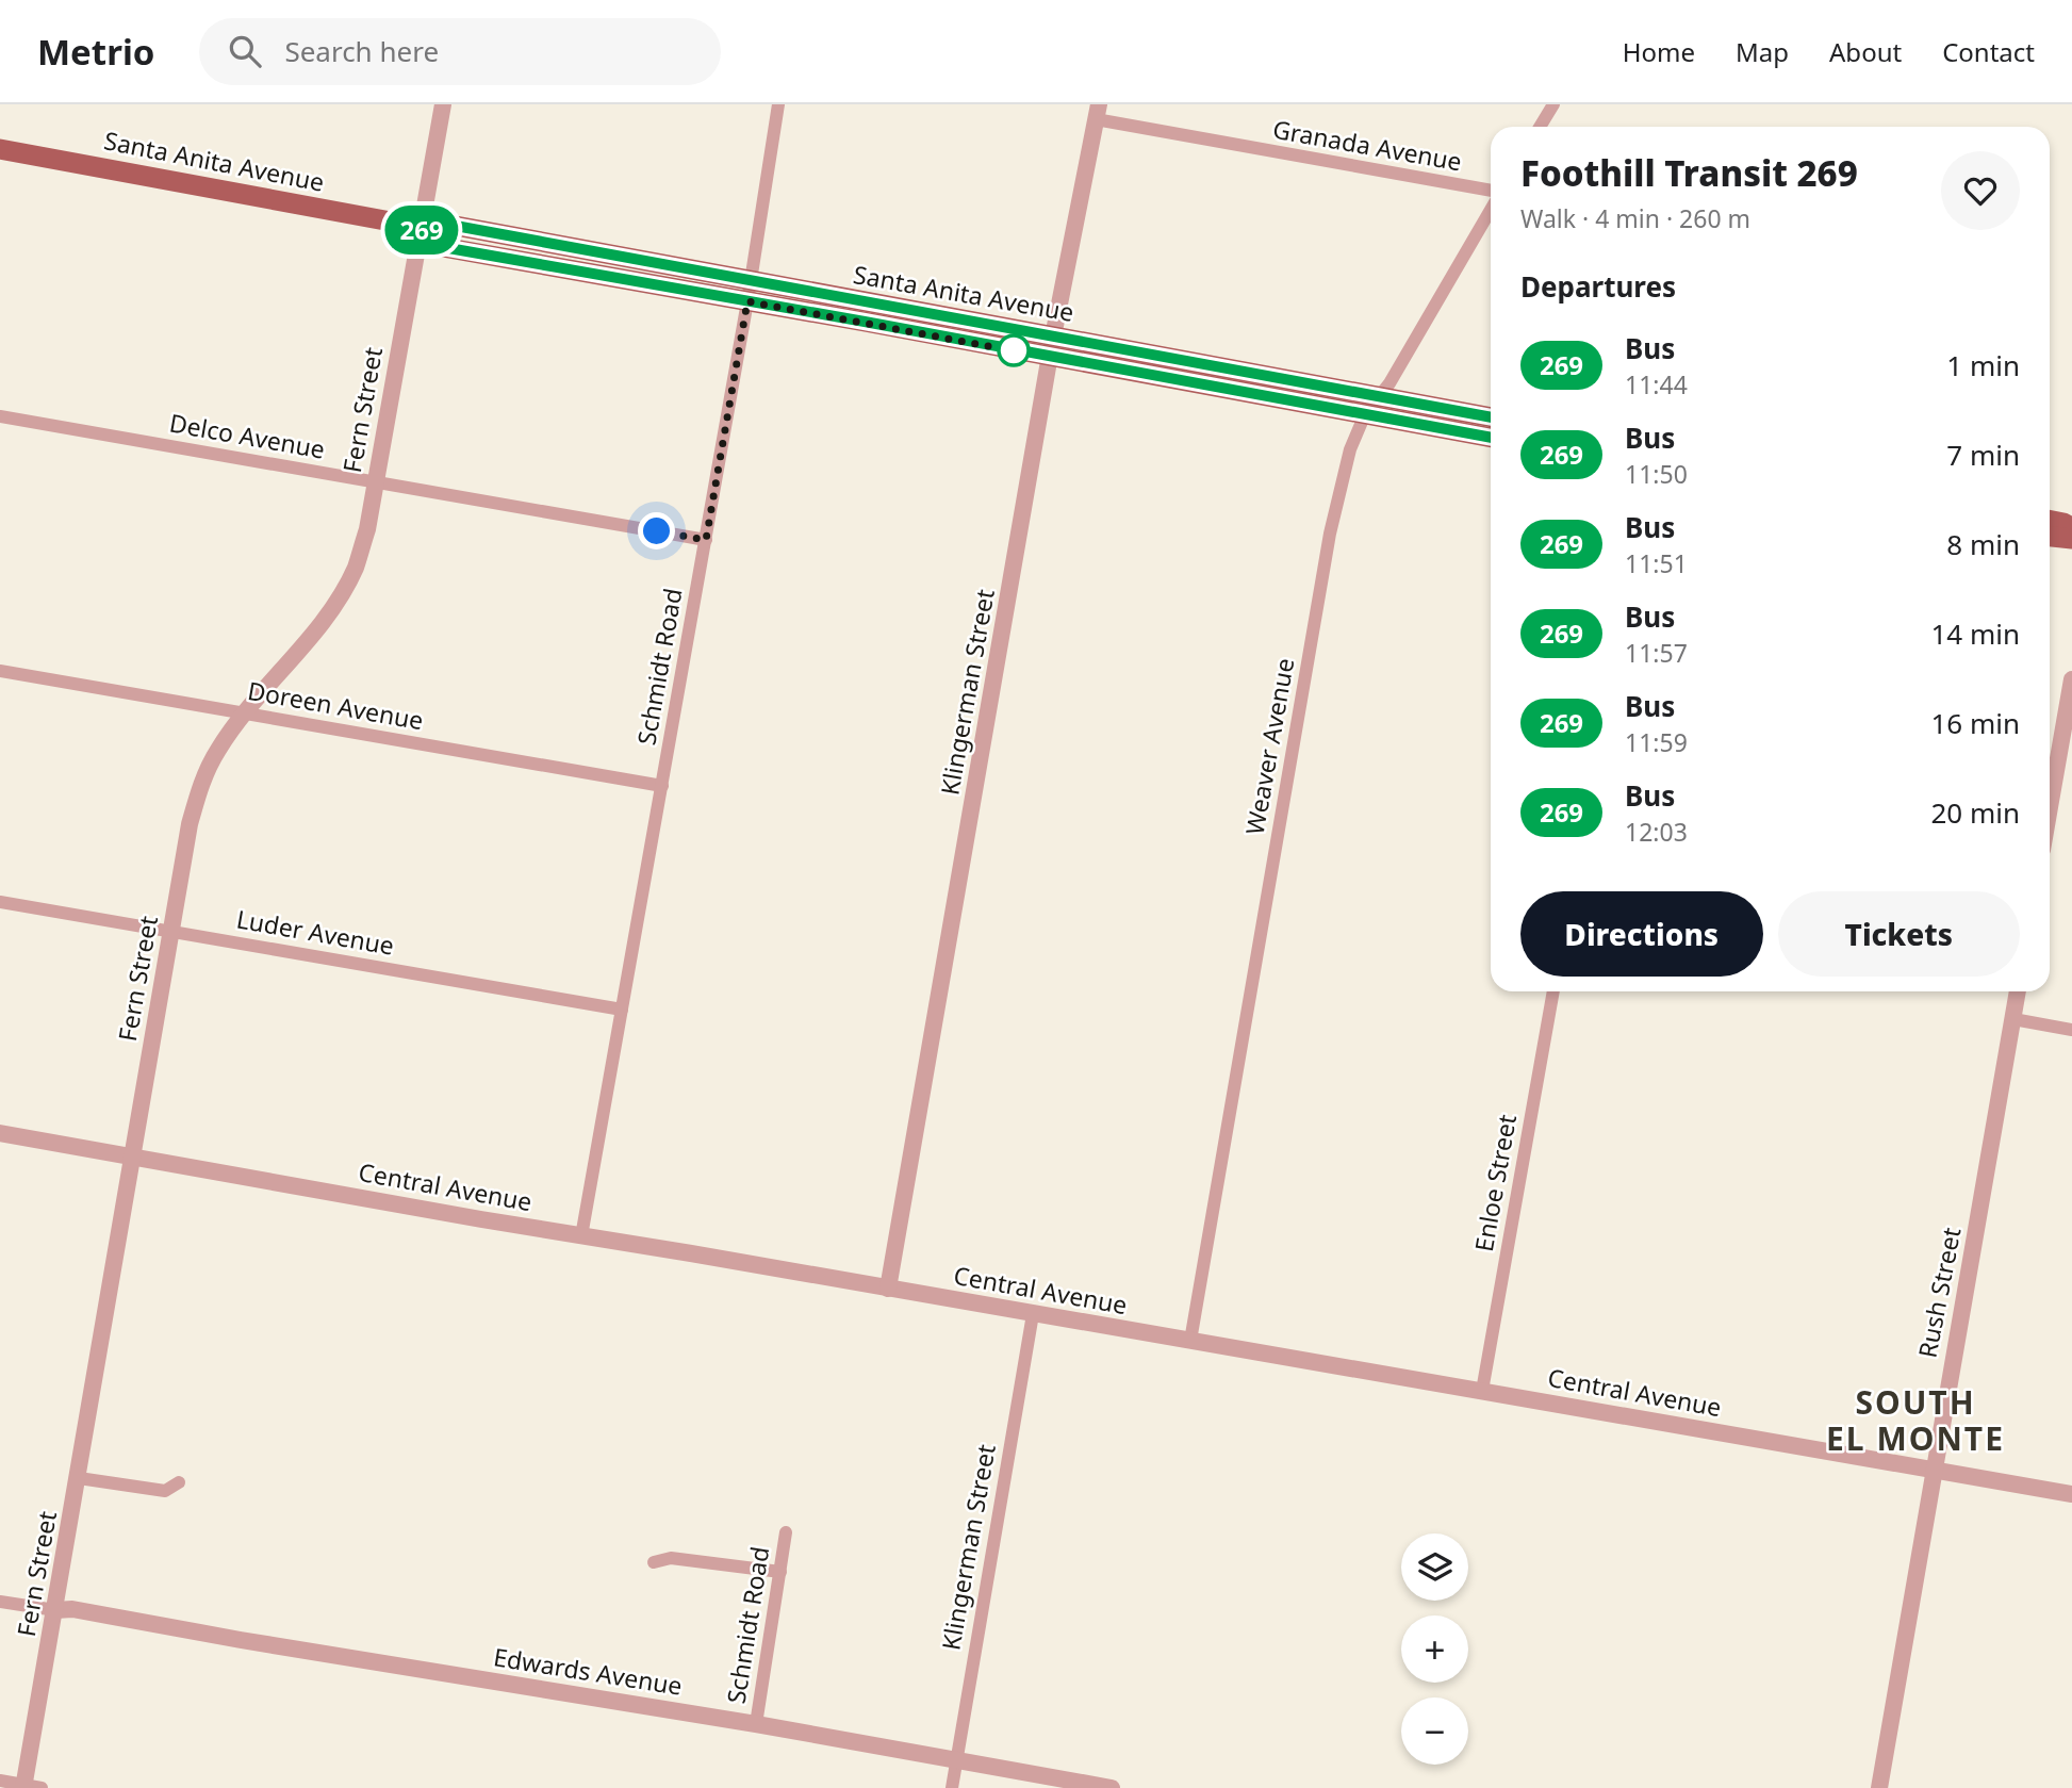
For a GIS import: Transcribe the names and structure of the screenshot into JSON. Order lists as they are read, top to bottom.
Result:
{
  "streets": {
    "main road": ["Santa Anita Avenue"],
    "street": [
      "Granada Avenue",
      "Fern Street",
      "Delco Avenue",
      "Schmidt Road",
      "Klingerman Street",
      "Doreen Avenue",
      "Weaver Avenue",
      "Luder Avenue",
      "Enloe Street",
      "Central Avenue",
      "Rush Street",
      "Edwards Avenue"
    ]
  },
  "crossings": [
    ["Granada Avenue", "Klingerman Street"],
    ["Santa Anita Avenue", "Fern Street"],
    ["Santa Anita Avenue", "Schmidt Road"],
    ["Santa Anita Avenue", "Klingerman Street"],
    ["Santa Anita Avenue", "Weaver Avenue"],
    ["Fern Street", "Delco Avenue"],
    ["Fern Street", "Doreen Avenue"],
    ["Fern Street", "Luder Avenue"],
    ["Fern Street", "Central Avenue"],
    ["Fern Street", "Edwards Avenue"],
    ["Delco Avenue", "Schmidt Road"],
    ["Schmidt Road", "Doreen Avenue"],
    ["Schmidt Road", "Luder Avenue"],
    ["Schmidt Road", "Central Avenue"],
    ["Schmidt Road", "Edwards Avenue"],
    ["Klingerman Street", "Central Avenue"],
    ["Klingerman Street", "Edwards Avenue"],
    ["Weaver Avenue", "Central Avenue"],
    ["Enloe Street", "Central Avenue"],
    ["Central Avenue", "Rush Street"]
  ],
  "districts": ["SOUTH EL MONTE"],
  "lines": ["bus line 269"],
  "page": {
    "header": "Metrio",
    "search": "Search here",
    "nav": [
      "Home",
      "Map",
      "About",
      "Contact"
    ],
    "on_map": "269",
    "heading": [
      ["Foothill Transit 269", "Walk · 4 min · 260 m"],
      "Departures"
    ],
    "list": [
      {
        "mark": "269",
        "name": "Bus",
        "note": "11:44",
        "value": "1 min"
      },
      {
        "mark": "269",
        "name": "Bus",
        "note": "11:50",
        "value": "7 min"
      },
      {
        "mark": "269",
        "name": "Bus",
        "note": "11:51",
        "value": "8 min"
      },
      {
        "mark": "269",
        "name": "Bus",
        "note": "11:57",
        "value": "14 min"
      },
      {
        "mark": "269",
        "name": "Bus",
        "note": "11:59",
        "value": "16 min"
      },
      {
        "mark": "269",
        "name": "Bus",
        "note": "12:03",
        "value": "20 min"
      }
    ],
    "buttons": ["Directions", "Tickets"],
    "map_buttons": ["+", "−"]
  }
}
